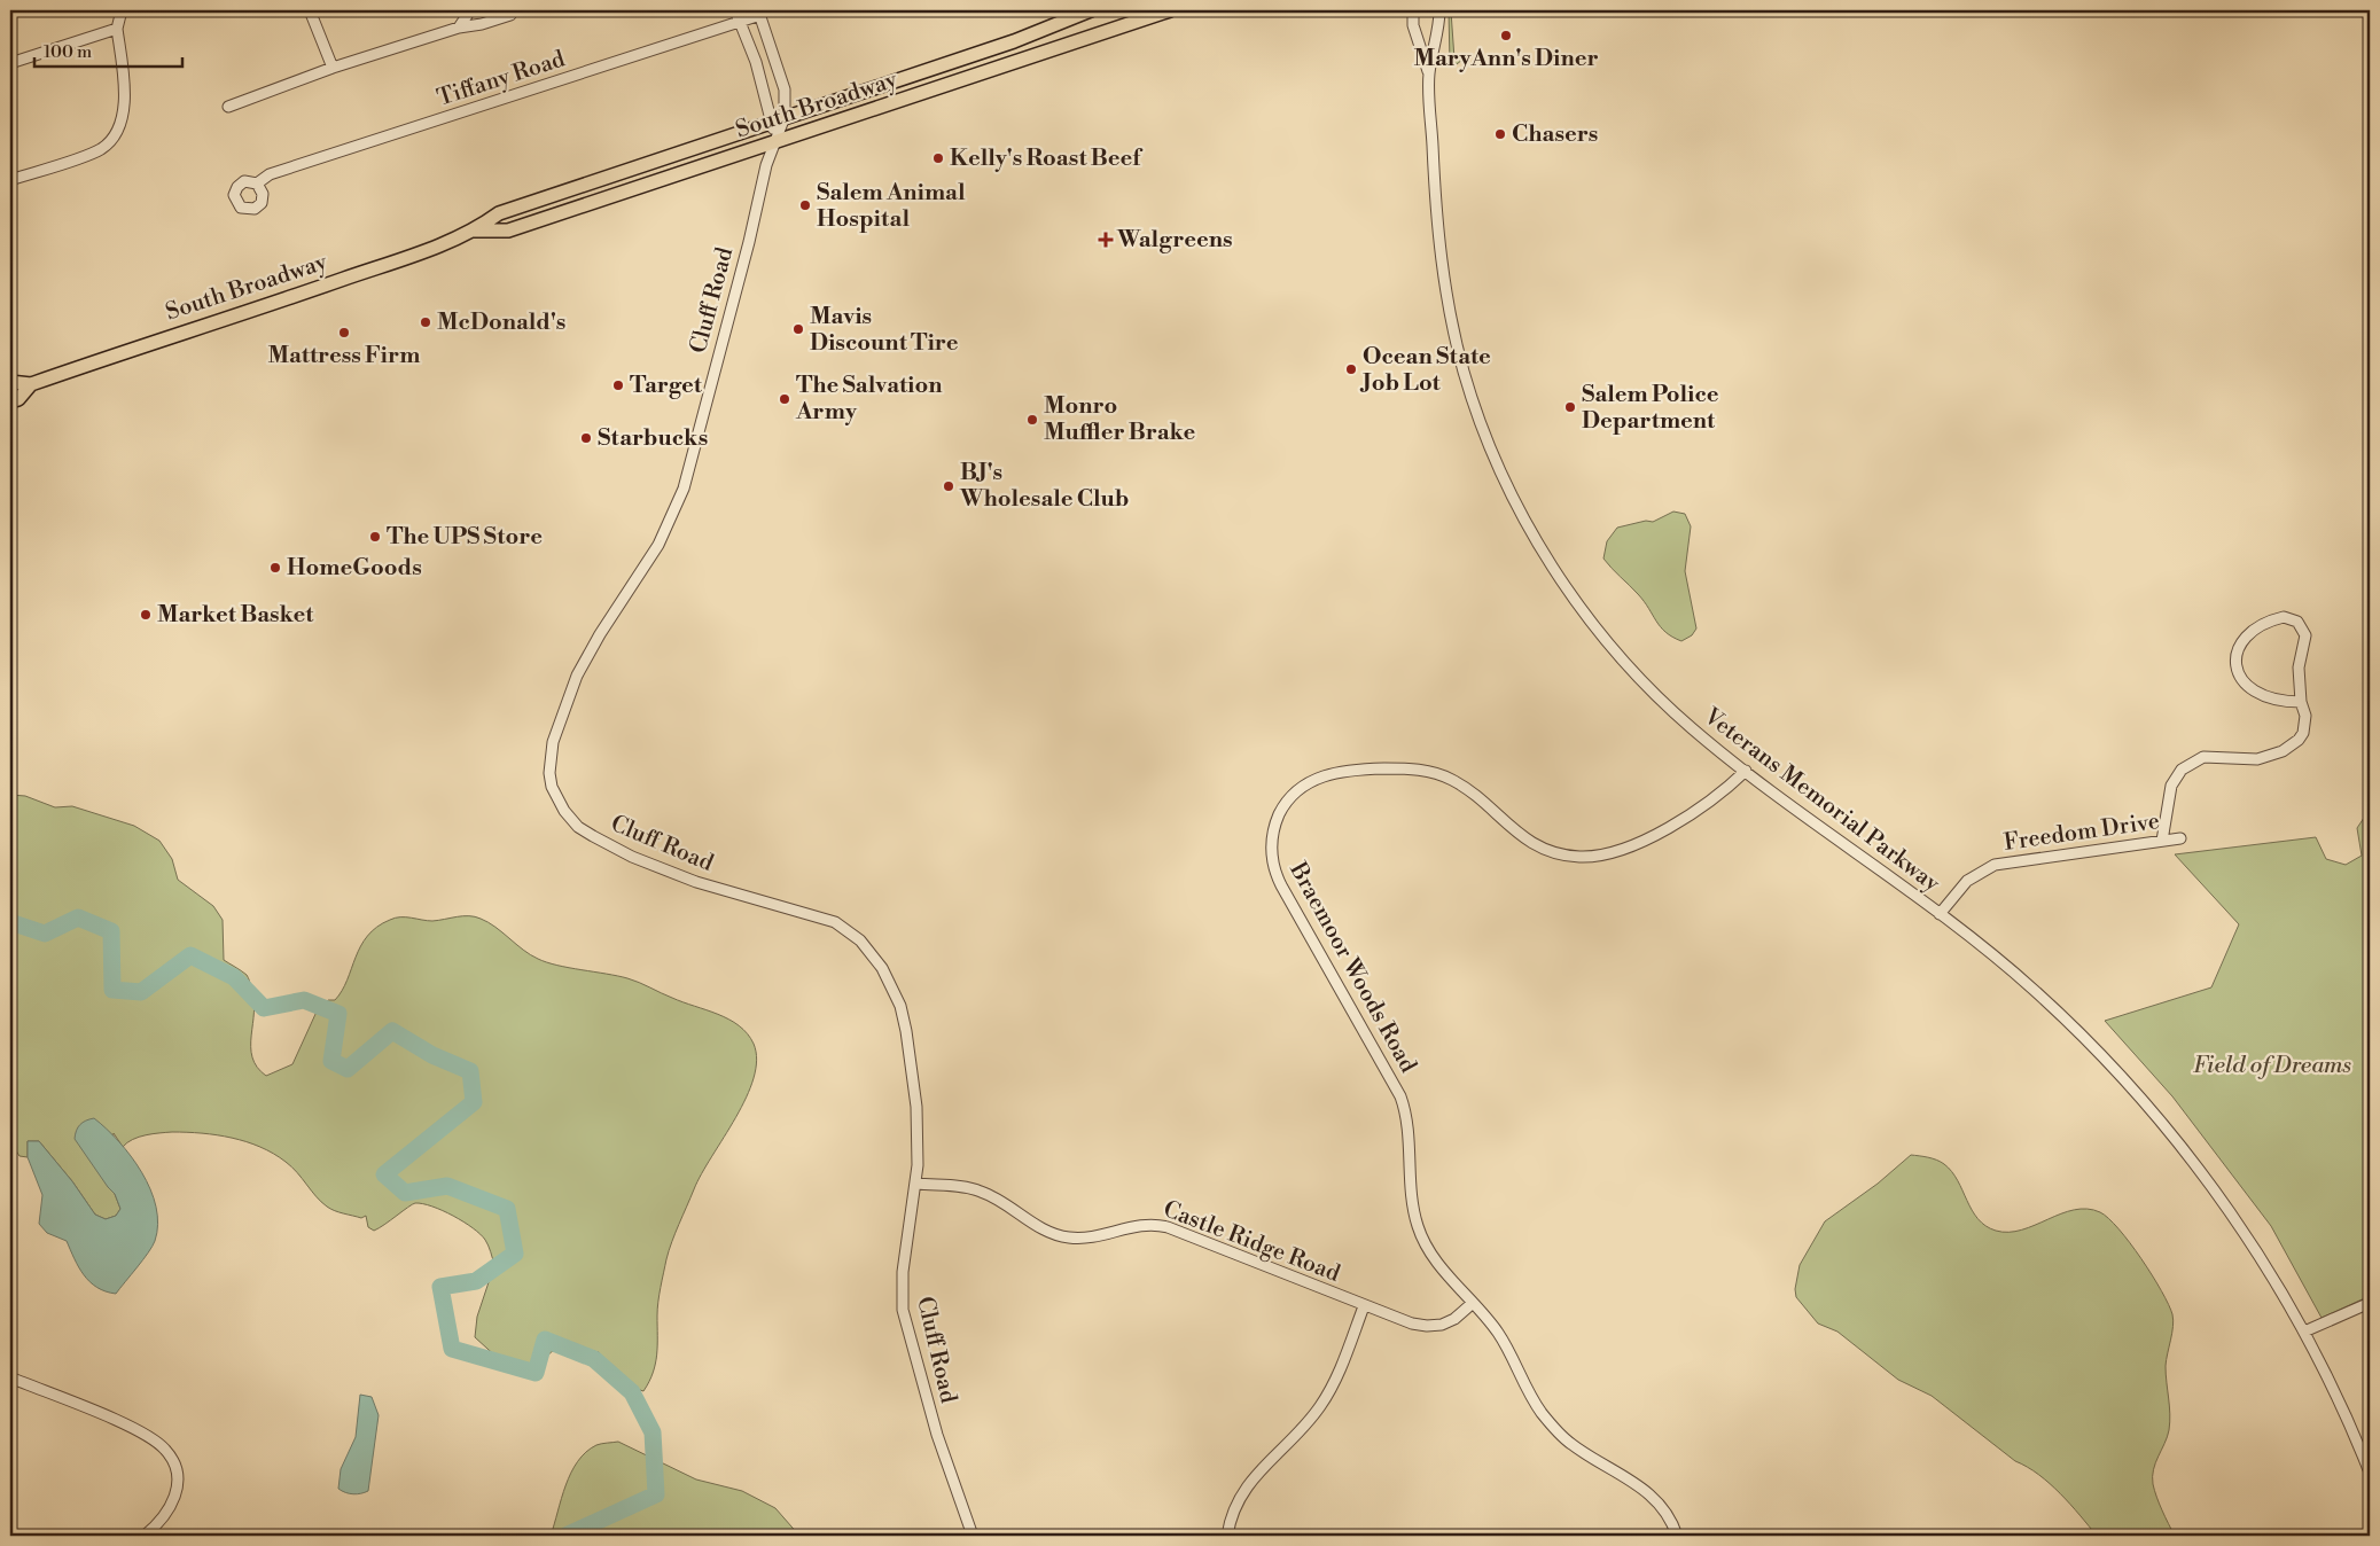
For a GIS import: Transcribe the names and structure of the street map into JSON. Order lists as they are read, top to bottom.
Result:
{
  "streets": {
    "main road": ["South Broadway"],
    "street": [
      "Tiffany Road",
      "Cluff Road",
      "Veterans Memorial Parkway",
      "Freedom Drive",
      "Braemoor Woods Road",
      "Castle Ridge Road"
    ]
  },
  "crossings": [
    ["South Broadway", "Cluff Road"],
    ["Cluff Road", "Castle Ridge Road"],
    ["Veterans Memorial Parkway", "Freedom Drive"],
    ["Veterans Memorial Parkway", "Braemoor Woods Road"],
    ["Braemoor Woods Road", "Castle Ridge Road"]
  ],
  "parks": ["Field of Dreams"],
  "places": {
    "other": [
      "MaryAnn's Diner",
      "Chasers",
      "Kelly's Roast Beef",
      "Salem Animal Hospital",
      "McDonald's",
      "Mavis Discount Tire",
      "Mattress Firm",
      "Ocean State Job Lot",
      "Target",
      "The Salvation Army",
      "Salem Police Department",
      "Monro Muffler Brake",
      "Starbucks",
      "BJ's Wholesale Club",
      "The UPS Store",
      "HomeGoods",
      "Market Basket"
    ],
    "health": ["Walgreens"]
  },
  "scale_bar": "100 m"
}
